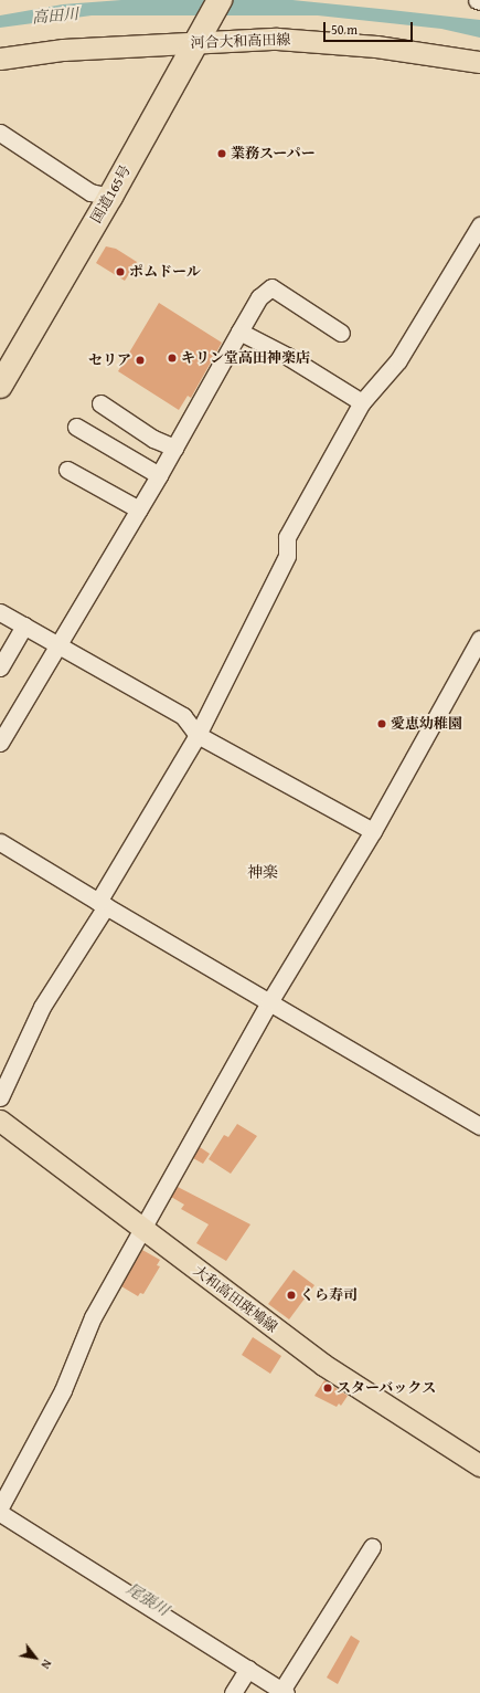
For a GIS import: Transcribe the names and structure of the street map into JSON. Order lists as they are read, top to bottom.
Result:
{
  "streets": {
    "highway": ["国道165号"],
    "main road": ["河合大和高田線", "大和高田斑鳩線"]
  },
  "crossings": [
    ["河合大和高田線", "国道165号"]
  ],
  "districts": ["神楽"],
  "water": ["高田川", "尾張川"],
  "places": [
    "業務スーパー",
    "ポムドール",
    "キリン堂高田神楽店",
    "セリア",
    "愛恵幼稚園",
    "くら寿司",
    "スターバックス"
  ],
  "scale_bar": "50 m",
  "north": "bottom right"
}
